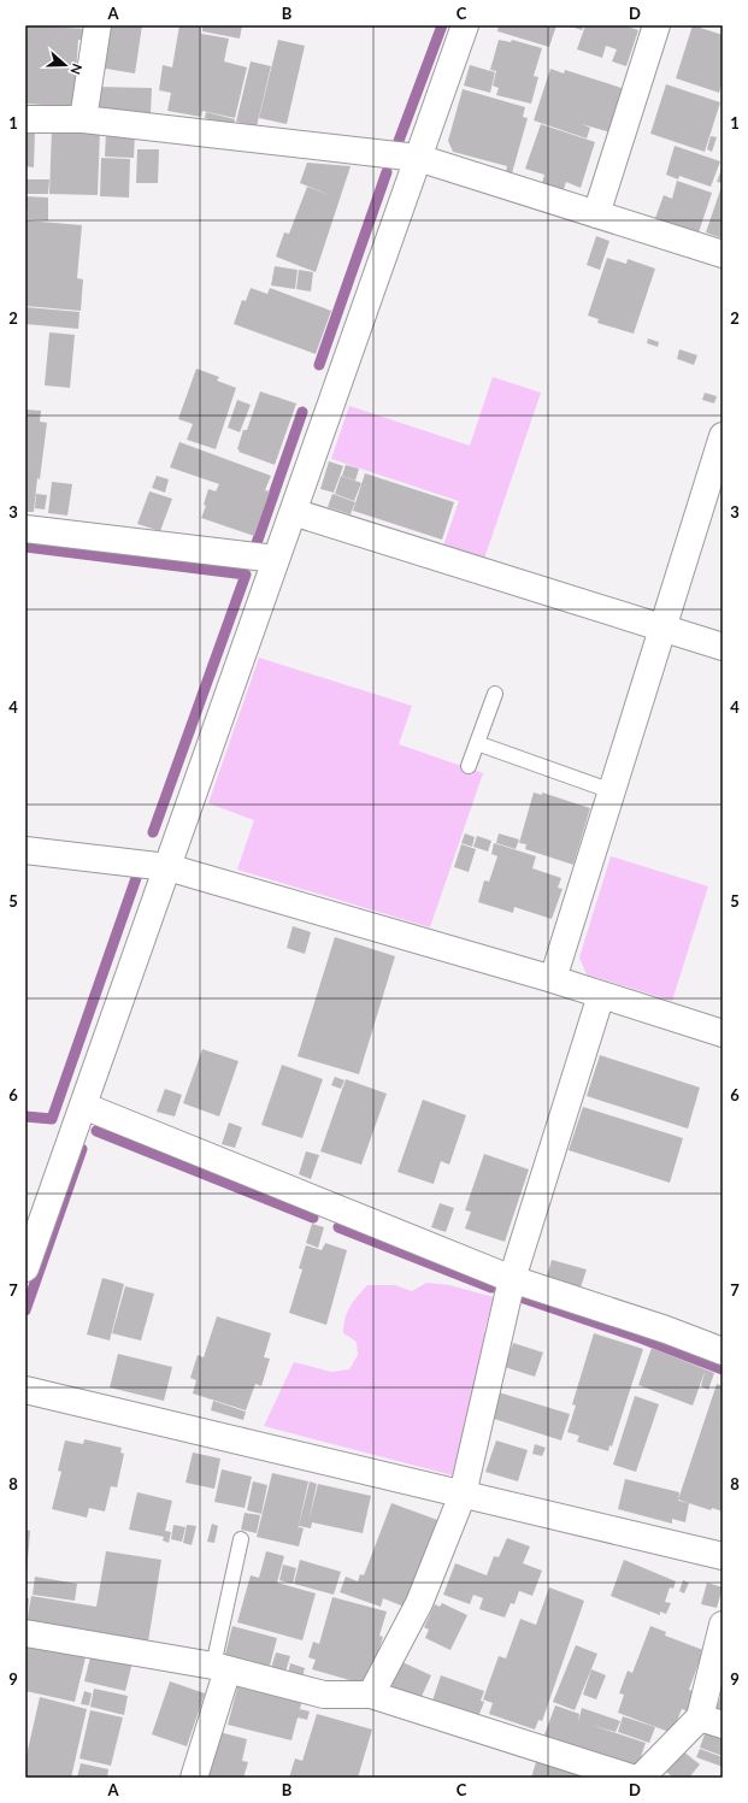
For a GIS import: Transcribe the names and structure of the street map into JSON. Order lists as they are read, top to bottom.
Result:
{
  "north": "right",
  "grid": {
    "columns": [
      "A",
      "B",
      "C",
      "D"
    ],
    "rows": [
      "1",
      "2",
      "3",
      "4",
      "5",
      "6",
      "7",
      "8",
      "9"
    ]
  }
}
